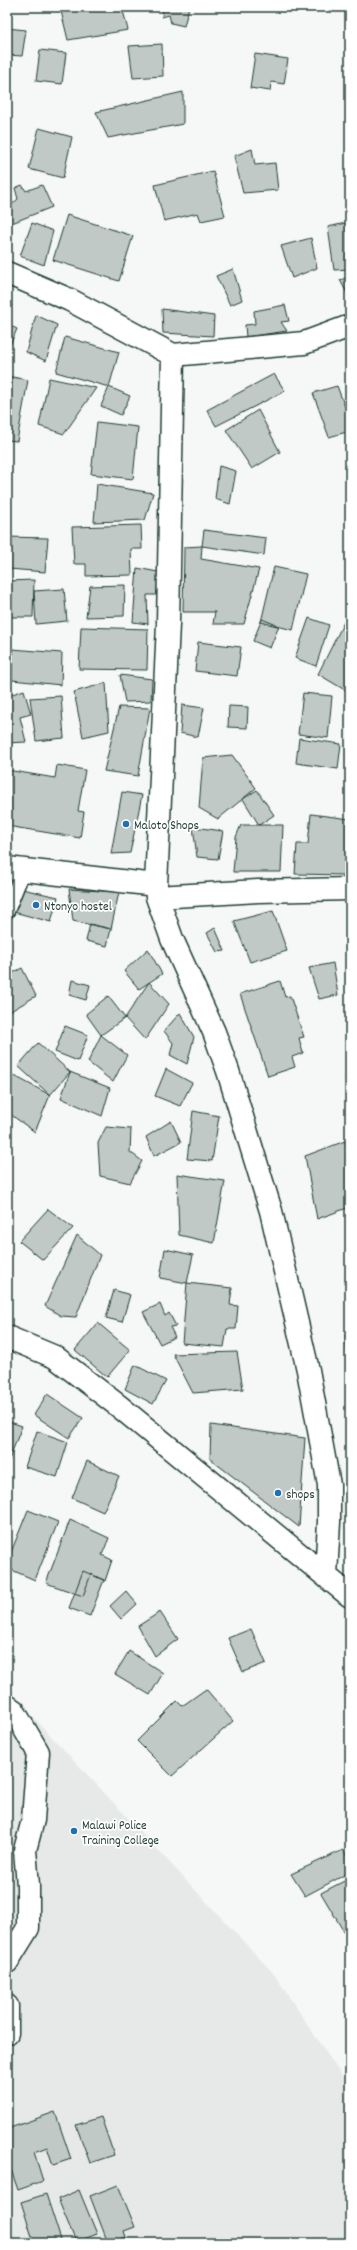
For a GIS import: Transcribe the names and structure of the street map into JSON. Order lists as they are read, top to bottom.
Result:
{
  "places": [
    "Maloto Shops",
    "Ntonyo hostel",
    "shops",
    "Malawi Police Training College"
  ]
}
